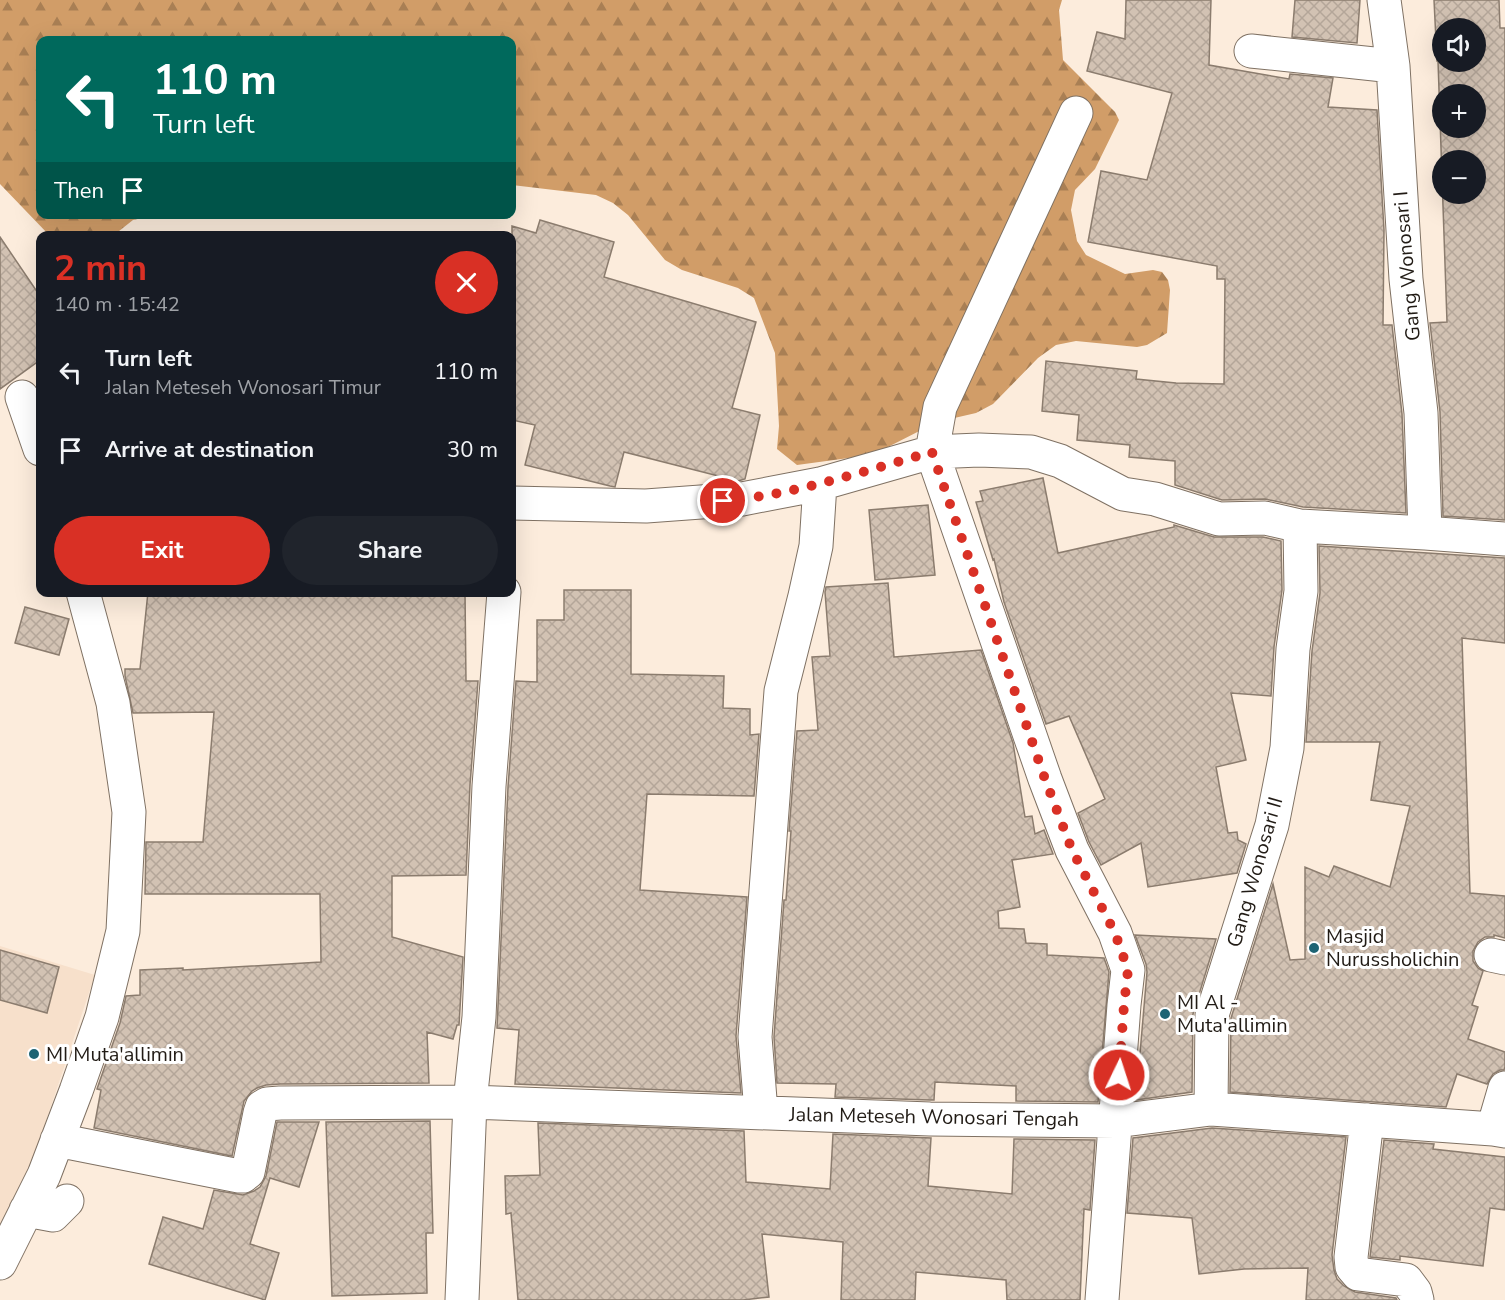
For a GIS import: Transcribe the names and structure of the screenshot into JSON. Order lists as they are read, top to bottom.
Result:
{
  "streets": {
    "street": ["Gang Wonosari I", "Gang Wonosari II", "Jalan Meteseh Wonosari Tengah"]
  },
  "crossings": [
    ["Gang Wonosari II", "Jalan Meteseh Wonosari Tengah"]
  ],
  "places": ["Masjid Nurussholichin", "MI Al - Muta'allimin", "MI Muta'allimin"],
  "page": {
    "map_buttons": ["+", "−"],
    "turn": ["110 m", "Turn left"],
    "then": "Then",
    "heading": ["2 min", "140 m · 15:42"],
    "list": [
      {
        "name": "Turn left",
        "note": "Jalan Meteseh Wonosari Timur",
        "value": "110 m"
      },
      {
        "name": "Arrive at destination",
        "value": "30 m"
      }
    ],
    "buttons": ["Exit", "Share"]
  }
}
